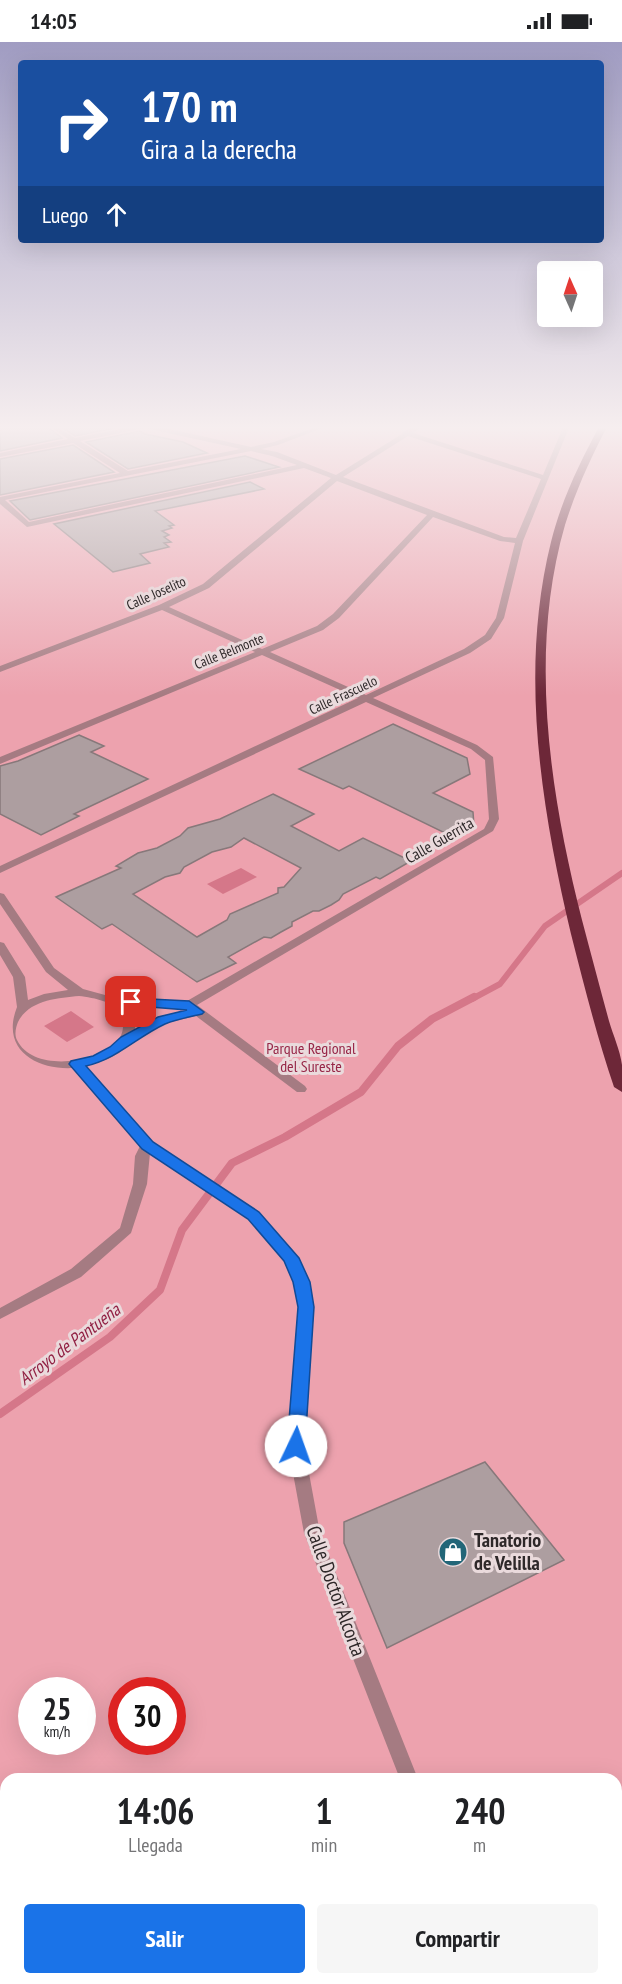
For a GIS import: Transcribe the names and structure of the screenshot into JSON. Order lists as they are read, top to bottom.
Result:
{
  "streets": {
    "street": [
      "Calle Joselito",
      "Calle Belmonte",
      "Calle Frascuelo",
      "Calle Guerrita",
      "Calle Doctor Alcorta"
    ]
  },
  "crossings": [
    ["Calle Joselito", "Calle Guerrita"],
    ["Calle Belmonte", "Calle Guerrita"],
    ["Calle Frascuelo", "Calle Guerrita"],
    ["Calle Guerrita", "Calle Doctor Alcorta"]
  ],
  "water": ["Arroyo de Pantueña"],
  "parks": ["Parque Regional del Sureste"],
  "places": {
    "shop": ["Tanatorio de Velilla"]
  },
  "north": "top",
  "page": {
    "status": "14:05",
    "turn": ["170 m", "Gira a la derecha"],
    "then": "Luego",
    "speed": "25 km/h",
    "limit": "30",
    "eta": [
      "14:06",
      "Llegada",
      "1",
      "min",
      "240",
      "m"
    ],
    "buttons": ["Salir", "Compartir"]
  }
}
